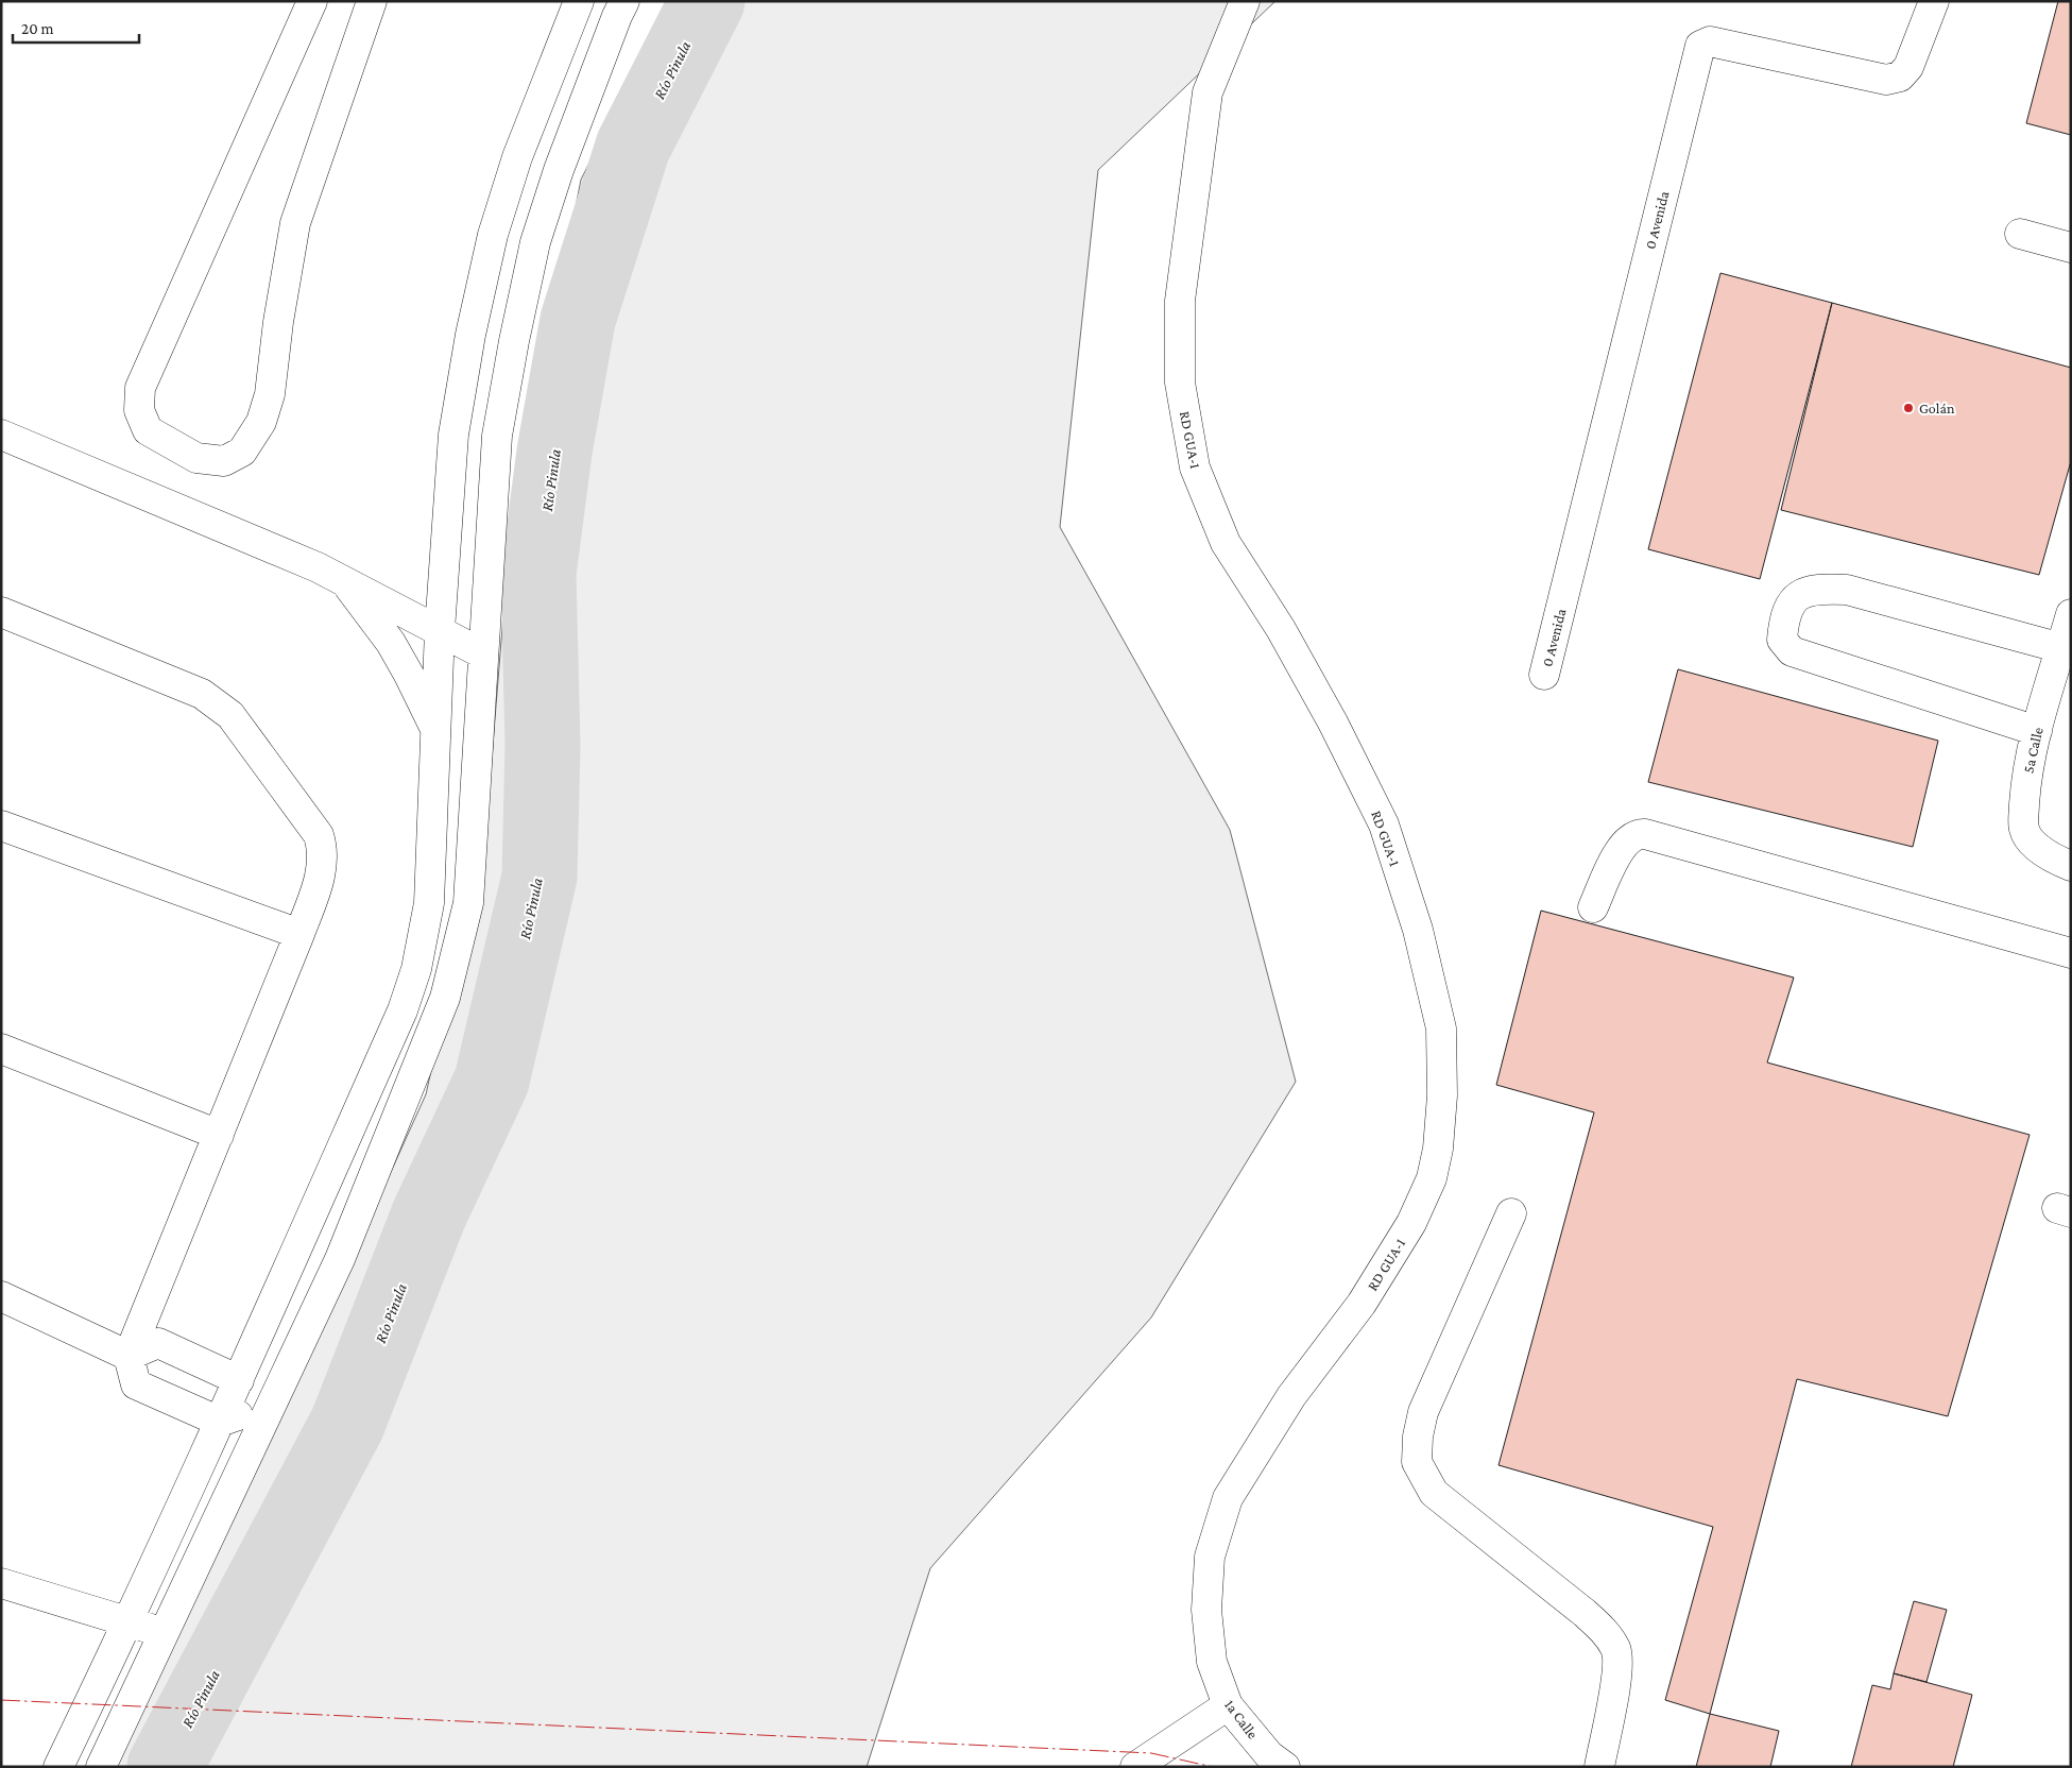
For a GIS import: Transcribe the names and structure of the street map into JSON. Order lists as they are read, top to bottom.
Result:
{
  "streets": {
    "street": [
      "0 Avenida",
      "RD GUA-1",
      "5a Calle",
      "1a Calle"
    ]
  },
  "crossings": [
    ["RD GUA-1", "1a Calle"]
  ],
  "water": ["Río Pinula"],
  "places": ["Golán"],
  "scale_bar": "20 m"
}
